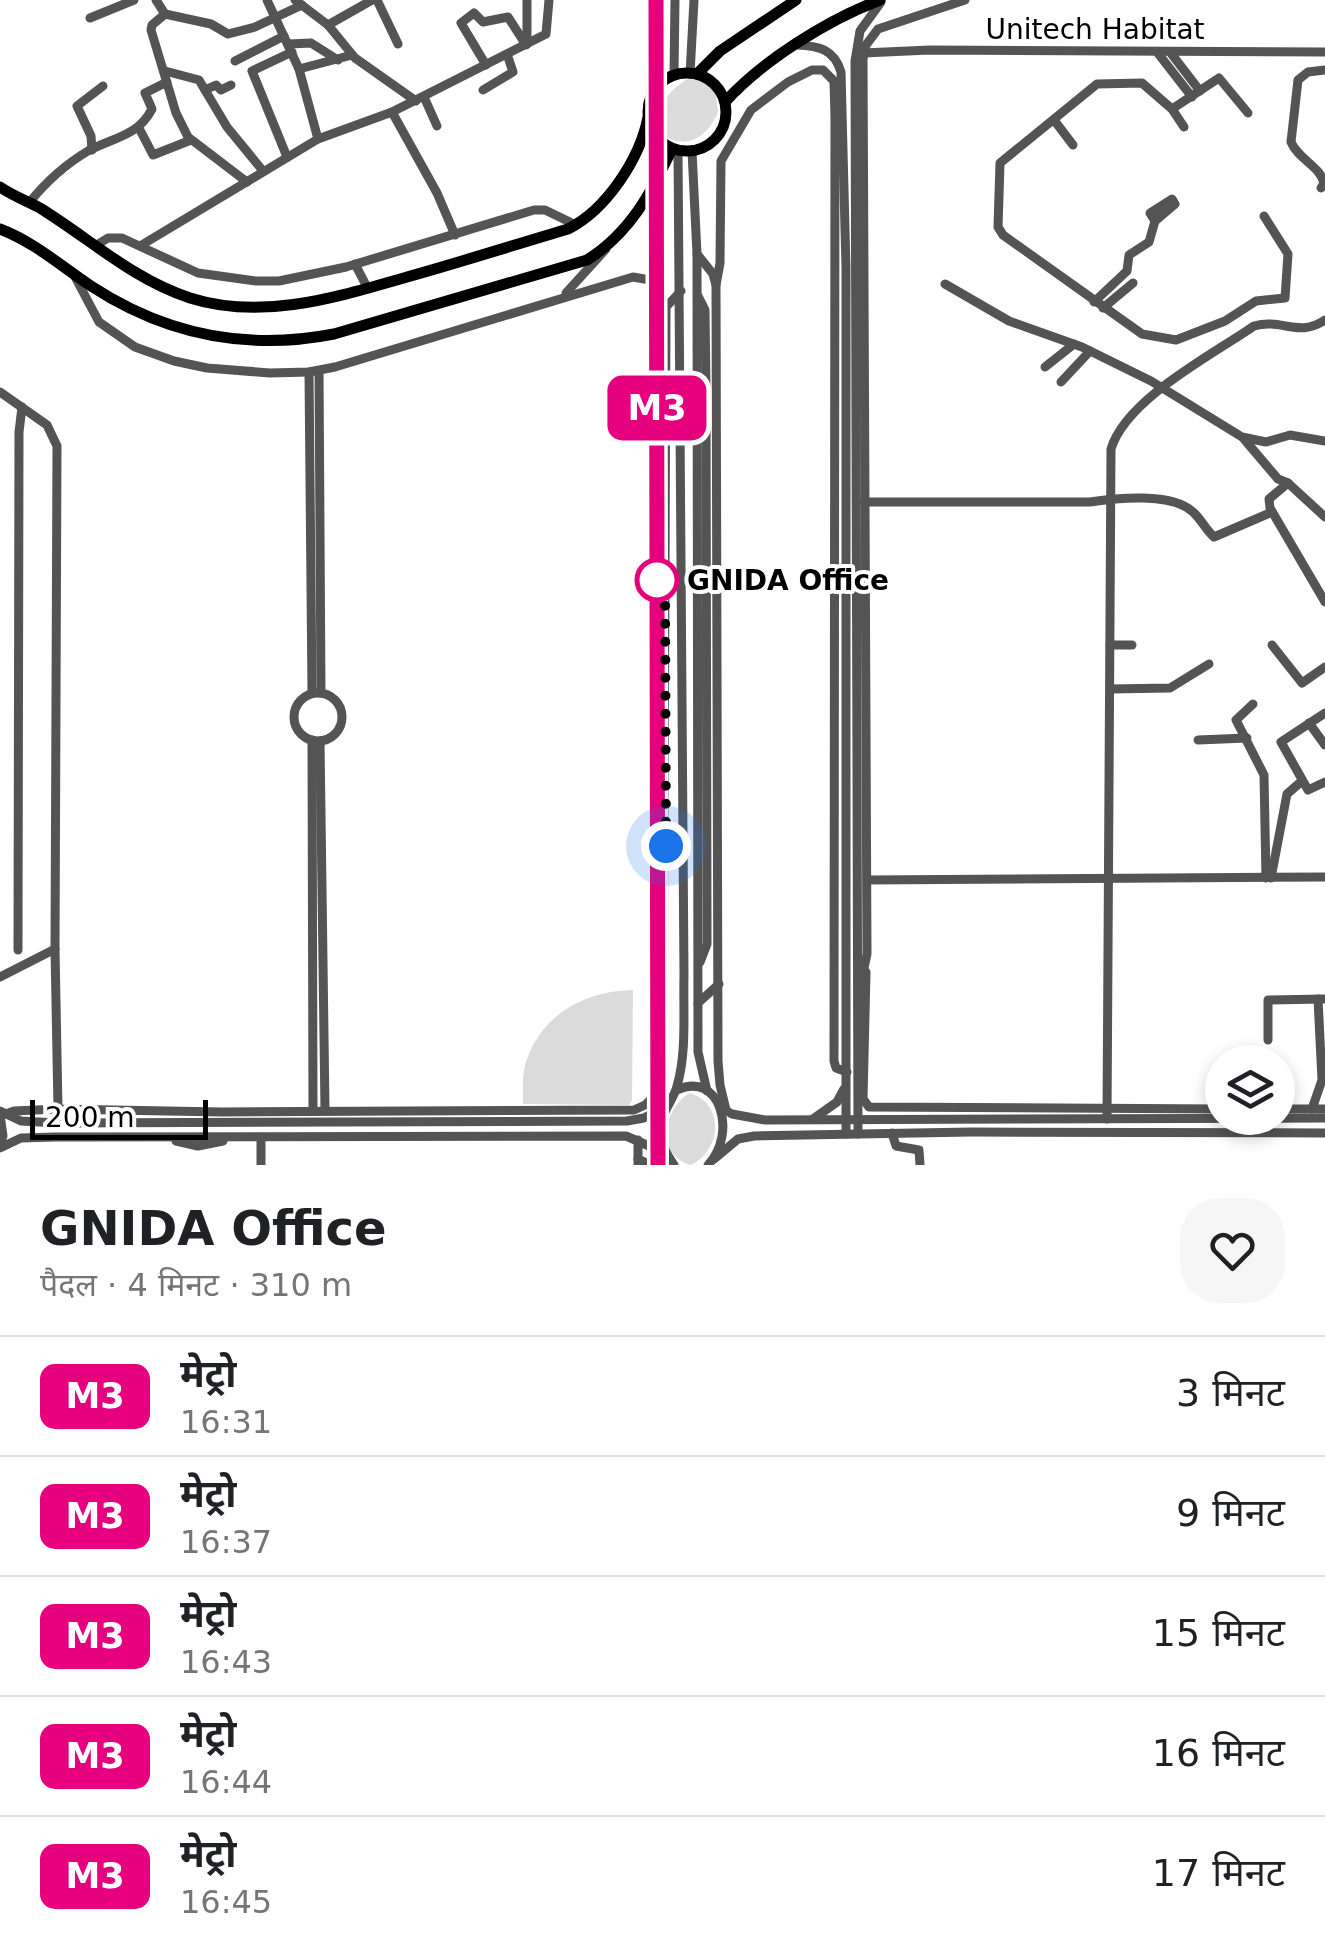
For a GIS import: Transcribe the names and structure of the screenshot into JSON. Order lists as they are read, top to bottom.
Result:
{
  "streets": {
    "street": ["Unitech Habitat"]
  },
  "places": ["GNIDA Office"],
  "lines": ["metro line M3"],
  "scale_bar": "200 m",
  "page": {
    "on_map": "M3",
    "scale": "200 m",
    "heading": ["GNIDA Office", "पैदल · 4 मिनट · 310 m"],
    "list": [
      {
        "mark": "M3",
        "name": "मेट्रो",
        "note": "16:31",
        "value": "3 मिनट"
      },
      {
        "mark": "M3",
        "name": "मेट्रो",
        "note": "16:37",
        "value": "9 मिनट"
      },
      {
        "mark": "M3",
        "name": "मेट्रो",
        "note": "16:43",
        "value": "15 मिनट"
      },
      {
        "mark": "M3",
        "name": "मेट्रो",
        "note": "16:44",
        "value": "16 मिनट"
      },
      {
        "mark": "M3",
        "name": "मेट्रो",
        "note": "16:45",
        "value": "17 मिनट"
      }
    ]
  }
}
